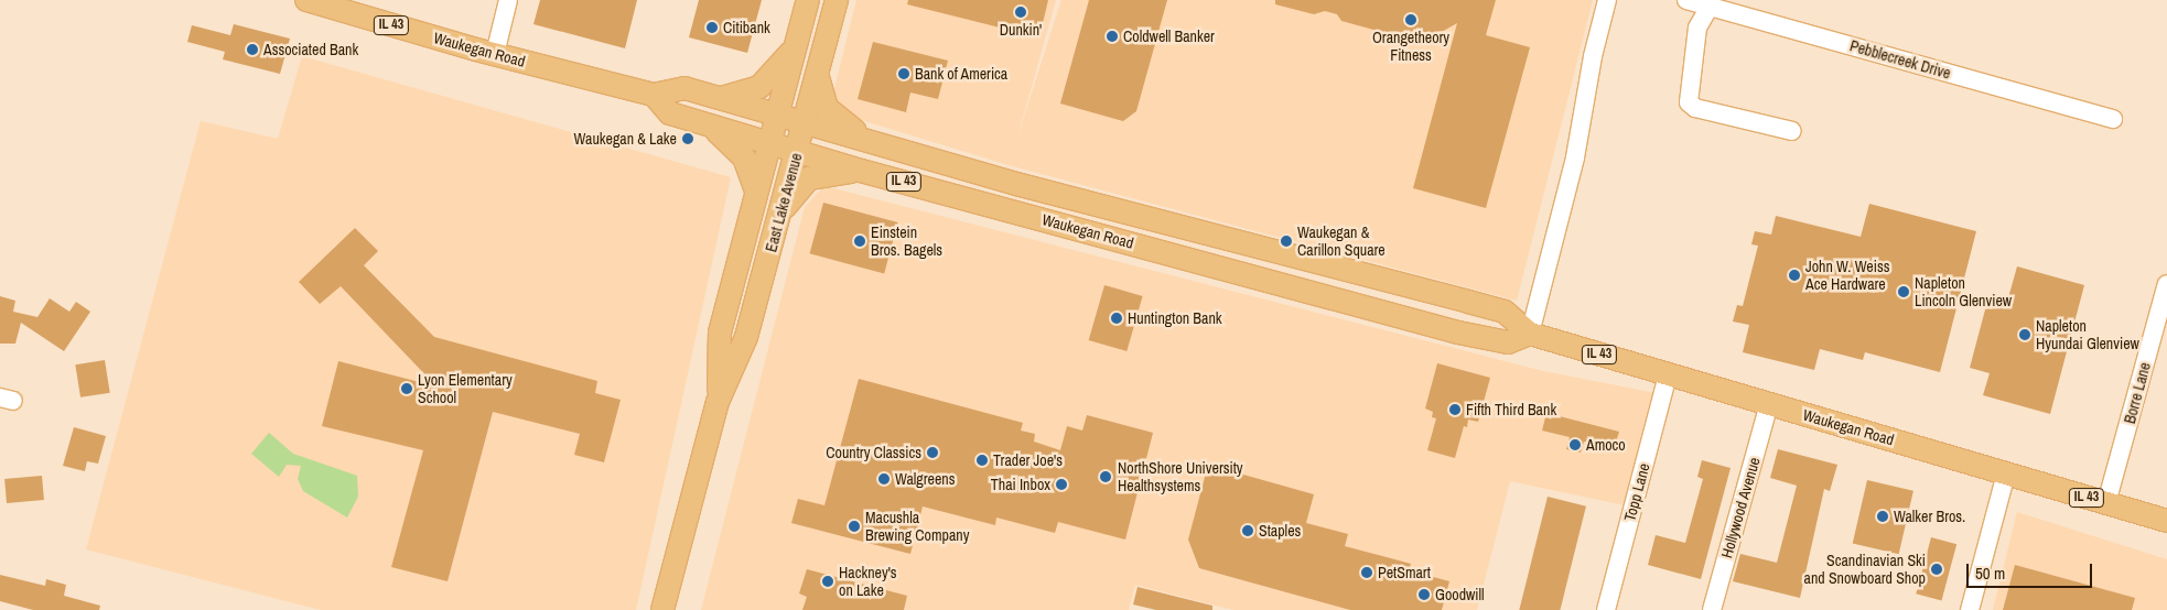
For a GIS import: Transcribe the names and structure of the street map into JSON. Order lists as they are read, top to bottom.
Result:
{
  "streets": {
    "main road": ["IL 43", "Waukegan Road", "East Lake Avenue"],
    "street": [
      "Pebblecreek Drive",
      "Borre Lane",
      "Topp Lane",
      "Hollywood Avenue"
    ]
  },
  "crossings": [
    ["Waukegan Road", "East Lake Avenue"],
    ["Waukegan Road", "Borre Lane"],
    ["Waukegan Road", "Topp Lane"],
    ["Waukegan Road", "Hollywood Avenue"]
  ],
  "places": [
    "Dunkin'",
    "Orangetheory Fitness",
    "Citibank",
    "Coldwell Banker",
    "Associated Bank",
    "Bank of America",
    "Waukegan & Lake",
    "Einstein Bros. Bagels",
    "Waukegan & Carillon Square",
    "John W. Weiss Ace Hardware",
    "Napleton Lincoln Glenview",
    "Huntington Bank",
    "Napleton Hyundai Glenview",
    "Lyon Elementary School",
    "Fifth Third Bank",
    "Amoco",
    "Country Classics",
    "Trader Joe's",
    "NorthShore University Healthsystems",
    "Walgreens",
    "Thai Inbox",
    "Walker Bros.",
    "Macushla Brewing Company",
    "Staples",
    "Scandinavian Ski and Snowboard Shop",
    "PetSmart",
    "Hackney's on Lake",
    "Goodwill"
  ],
  "scale_bar": "50 m"
}
